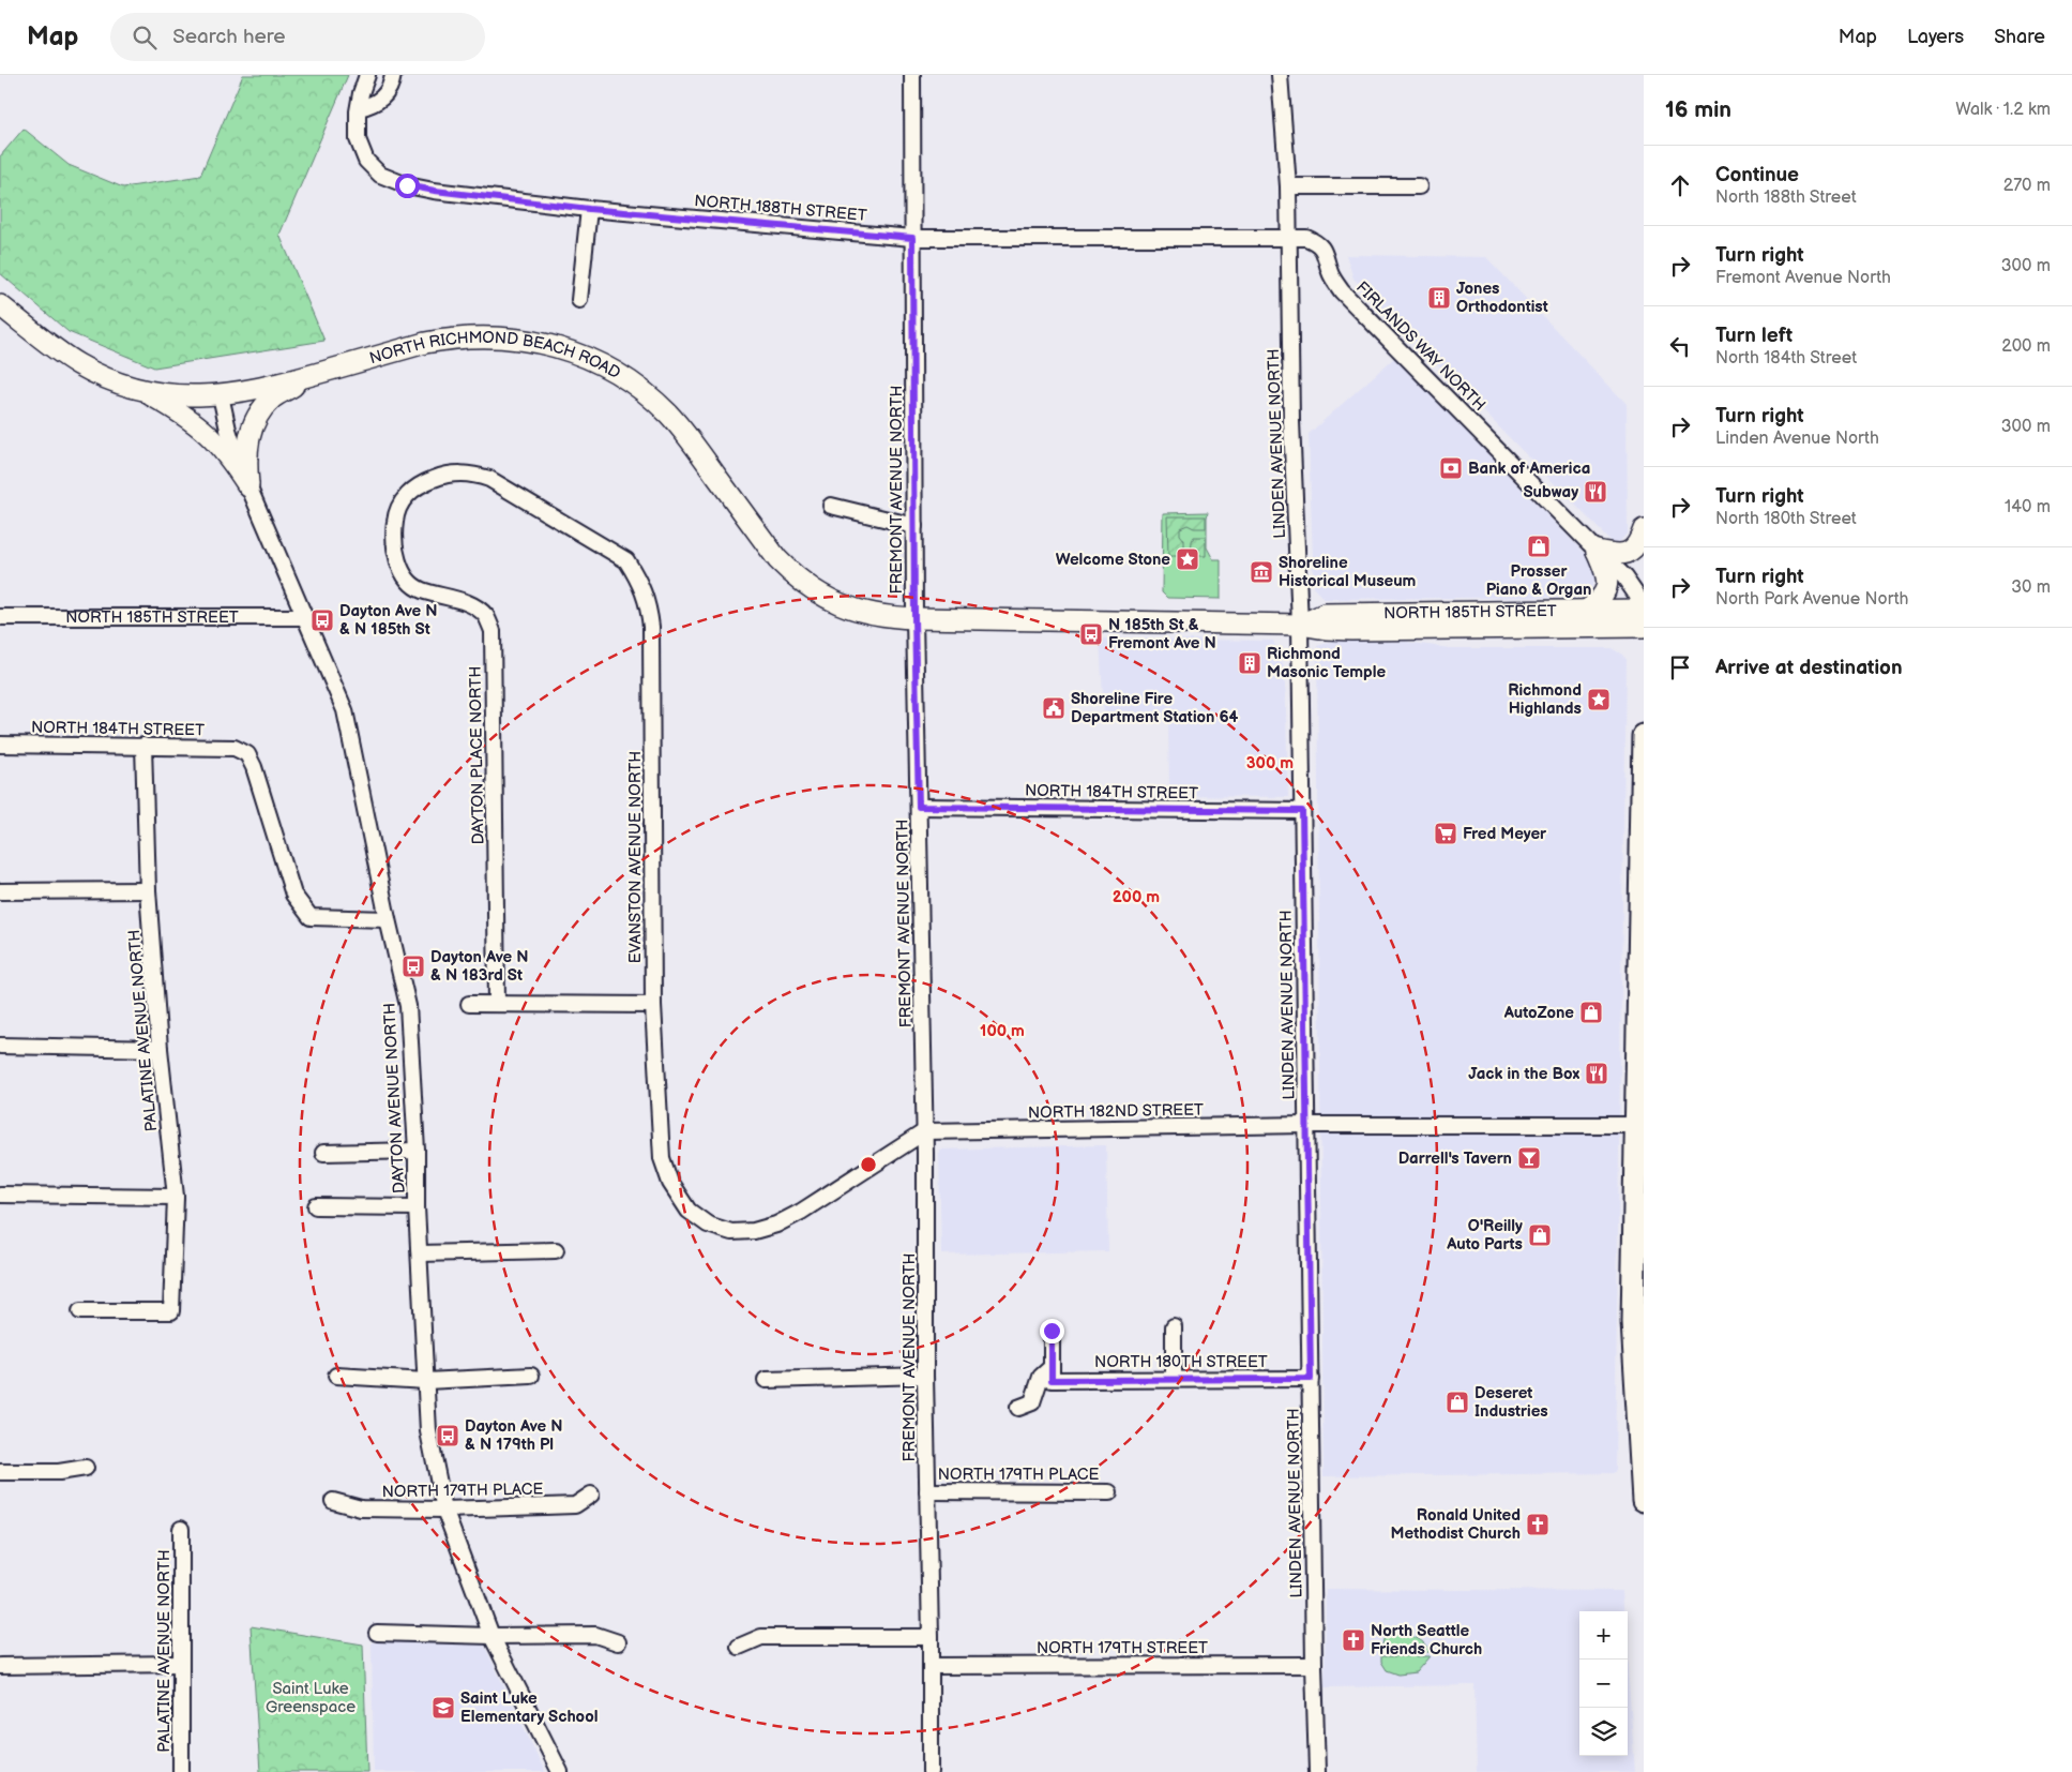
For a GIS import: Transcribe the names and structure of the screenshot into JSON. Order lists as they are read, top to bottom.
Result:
{
  "streets": {
    "main road": ["NORTH RICHMOND BEACH ROAD", "NORTH 185TH STREET"],
    "street": [
      "NORTH 188TH STREET",
      "FIRLANDS WAY NORTH",
      "LINDEN AVENUE NORTH",
      "FREMONT AVENUE NORTH",
      "NORTH 184TH STREET",
      "DAYTON PLACE NORTH",
      "EVANSTON AVENUE NORTH",
      "PALATINE AVENUE NORTH",
      "DAYTON AVENUE NORTH",
      "NORTH 182ND STREET",
      "NORTH 180TH STREET",
      "NORTH 179TH PLACE",
      "NORTH 179TH STREET"
    ]
  },
  "crossings": [
    ["NORTH 188TH STREET", "FIRLANDS WAY NORTH"],
    ["NORTH 188TH STREET", "LINDEN AVENUE NORTH"],
    ["NORTH 188TH STREET", "FREMONT AVENUE NORTH"],
    ["FIRLANDS WAY NORTH", "LINDEN AVENUE NORTH"],
    ["FIRLANDS WAY NORTH", "NORTH 185TH STREET"],
    ["NORTH RICHMOND BEACH ROAD", "FREMONT AVENUE NORTH"],
    ["NORTH RICHMOND BEACH ROAD", "NORTH 185TH STREET"],
    ["NORTH RICHMOND BEACH ROAD", "DAYTON AVENUE NORTH"],
    ["LINDEN AVENUE NORTH", "NORTH 185TH STREET"],
    ["LINDEN AVENUE NORTH", "NORTH 184TH STREET"],
    ["LINDEN AVENUE NORTH", "NORTH 182ND STREET"],
    ["LINDEN AVENUE NORTH", "NORTH 180TH STREET"],
    ["LINDEN AVENUE NORTH", "NORTH 179TH STREET"],
    ["FREMONT AVENUE NORTH", "NORTH 185TH STREET"],
    ["FREMONT AVENUE NORTH", "NORTH 184TH STREET"],
    ["FREMONT AVENUE NORTH", "EVANSTON AVENUE NORTH"],
    ["FREMONT AVENUE NORTH", "NORTH 182ND STREET"],
    ["FREMONT AVENUE NORTH", "NORTH 179TH PLACE"],
    ["FREMONT AVENUE NORTH", "NORTH 179TH STREET"],
    ["NORTH 185TH STREET", "DAYTON AVENUE NORTH"],
    ["NORTH 184TH STREET", "PALATINE AVENUE NORTH"],
    ["NORTH 184TH STREET", "DAYTON AVENUE NORTH"],
    ["DAYTON PLACE NORTH", "EVANSTON AVENUE NORTH"],
    ["EVANSTON AVENUE NORTH", "NORTH 182ND STREET"],
    ["DAYTON AVENUE NORTH", "NORTH 179TH PLACE"]
  ],
  "parks": ["Saint Luke Greenspace"],
  "places": {
    "building": ["Jones Orthodontist", "Richmond Masonic Temple"],
    "bank": ["Bank of America"],
    "restaurant": ["Subway", "Jack in the Box"],
    "shop": [
      "Prosser Piano & Organ",
      "AutoZone",
      "O'Reilly Auto Parts",
      "Deseret Industries"
    ],
    "place": ["Welcome Stone", "Richmond Highlands"],
    "museum": ["Shoreline Historical Museum"],
    "bus stop": [
      "Dayton Ave N & N 185th St",
      "N 185th St & Fremont Ave N",
      "Dayton Ave N & N 183rd St",
      "Dayton Ave N & N 179th Pl"
    ],
    "public building": ["Shoreline Fire Department Station 64"],
    "supermarket": ["Fred Meyer"],
    "bar": ["Darrell's Tavern"],
    "church": ["Ronald United Methodist Church", "North Seattle Friends Church"],
    "school or university": ["Saint Luke Elementary School"]
  },
  "page": {
    "header": "Map",
    "search": "Search here",
    "nav": ["Map", "Layers", "Share"],
    "heading": ["16 min", "Walk · 1.2 km"],
    "list": [
      ["Continue", "North 188th Street", "270 m"],
      ["Turn right", "Fremont Avenue North", "300 m"],
      ["Turn left", "North 184th Street", "200 m"],
      ["Turn right", "Linden Avenue North", "300 m"],
      ["Turn right", "North 180th Street", "140 m"],
      ["Turn right", "North Park Avenue North", "30 m"],
      "Arrive at destination"
    ],
    "map_buttons": ["+", "−"]
  },
  "rings": ["300 m", "200 m", "100 m"]
}
